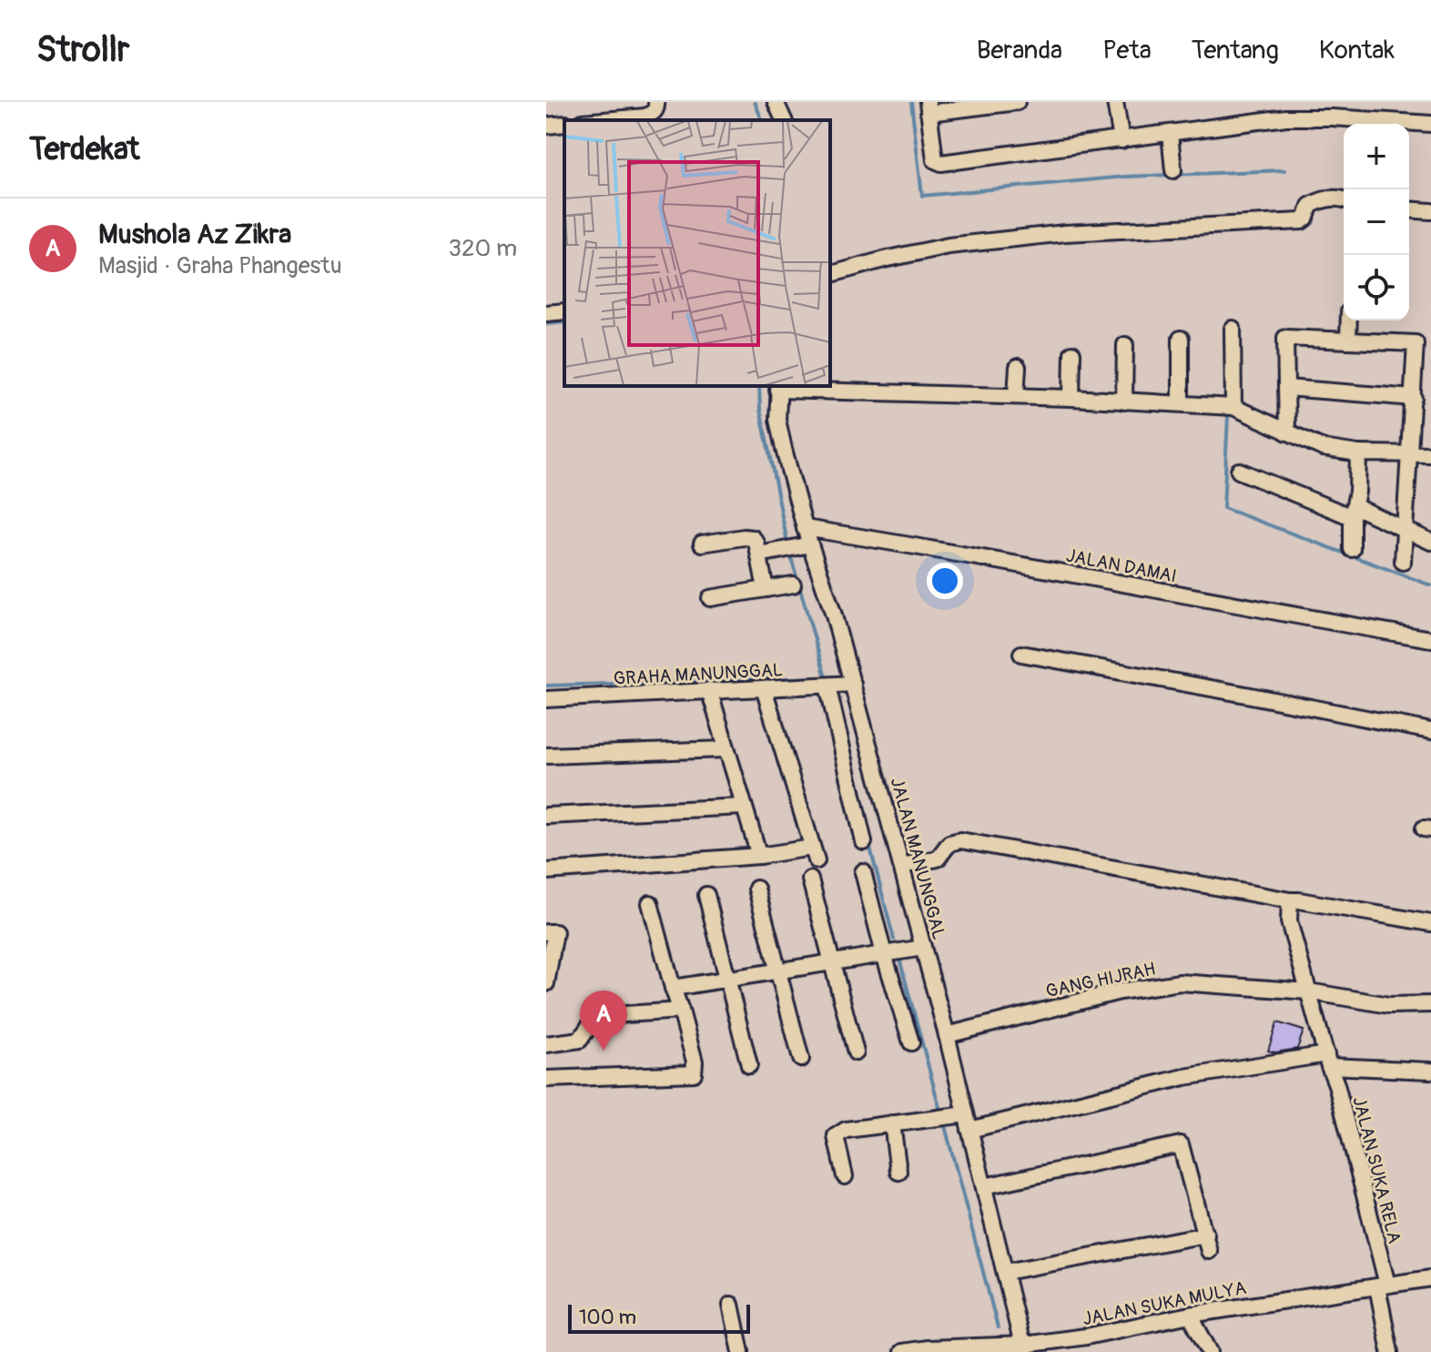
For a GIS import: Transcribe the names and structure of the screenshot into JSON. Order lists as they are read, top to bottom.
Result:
{
  "streets": {
    "street": [
      "JALAN DAMAI",
      "GRAHA MANUNGGAL",
      "JALAN MANUNGGAL",
      "GANG HIJRAH",
      "JALAN SUKA RELA",
      "JALAN SUKA MULYA"
    ]
  },
  "crossings": [
    ["JALAN DAMAI", "JALAN MANUNGGAL"],
    ["GRAHA MANUNGGAL", "JALAN MANUNGGAL"],
    ["JALAN MANUNGGAL", "GANG HIJRAH"],
    ["JALAN MANUNGGAL", "JALAN SUKA MULYA"],
    ["GANG HIJRAH", "JALAN SUKA RELA"],
    ["JALAN SUKA RELA", "JALAN SUKA MULYA"]
  ],
  "scale_bar": "100 m",
  "page": {
    "header": "Strollr",
    "nav": [
      "Beranda",
      "Peta",
      "Tentang",
      "Kontak"
    ],
    "heading": "Terdekat",
    "map_buttons": ["+", "−"],
    "list": [
      {
        "mark": "A",
        "name": "Mushola Az Zikra",
        "note": "Masjid · Graha Phangestu",
        "value": "320 m"
      }
    ],
    "pins": "A",
    "scale": "100 m"
  }
}
